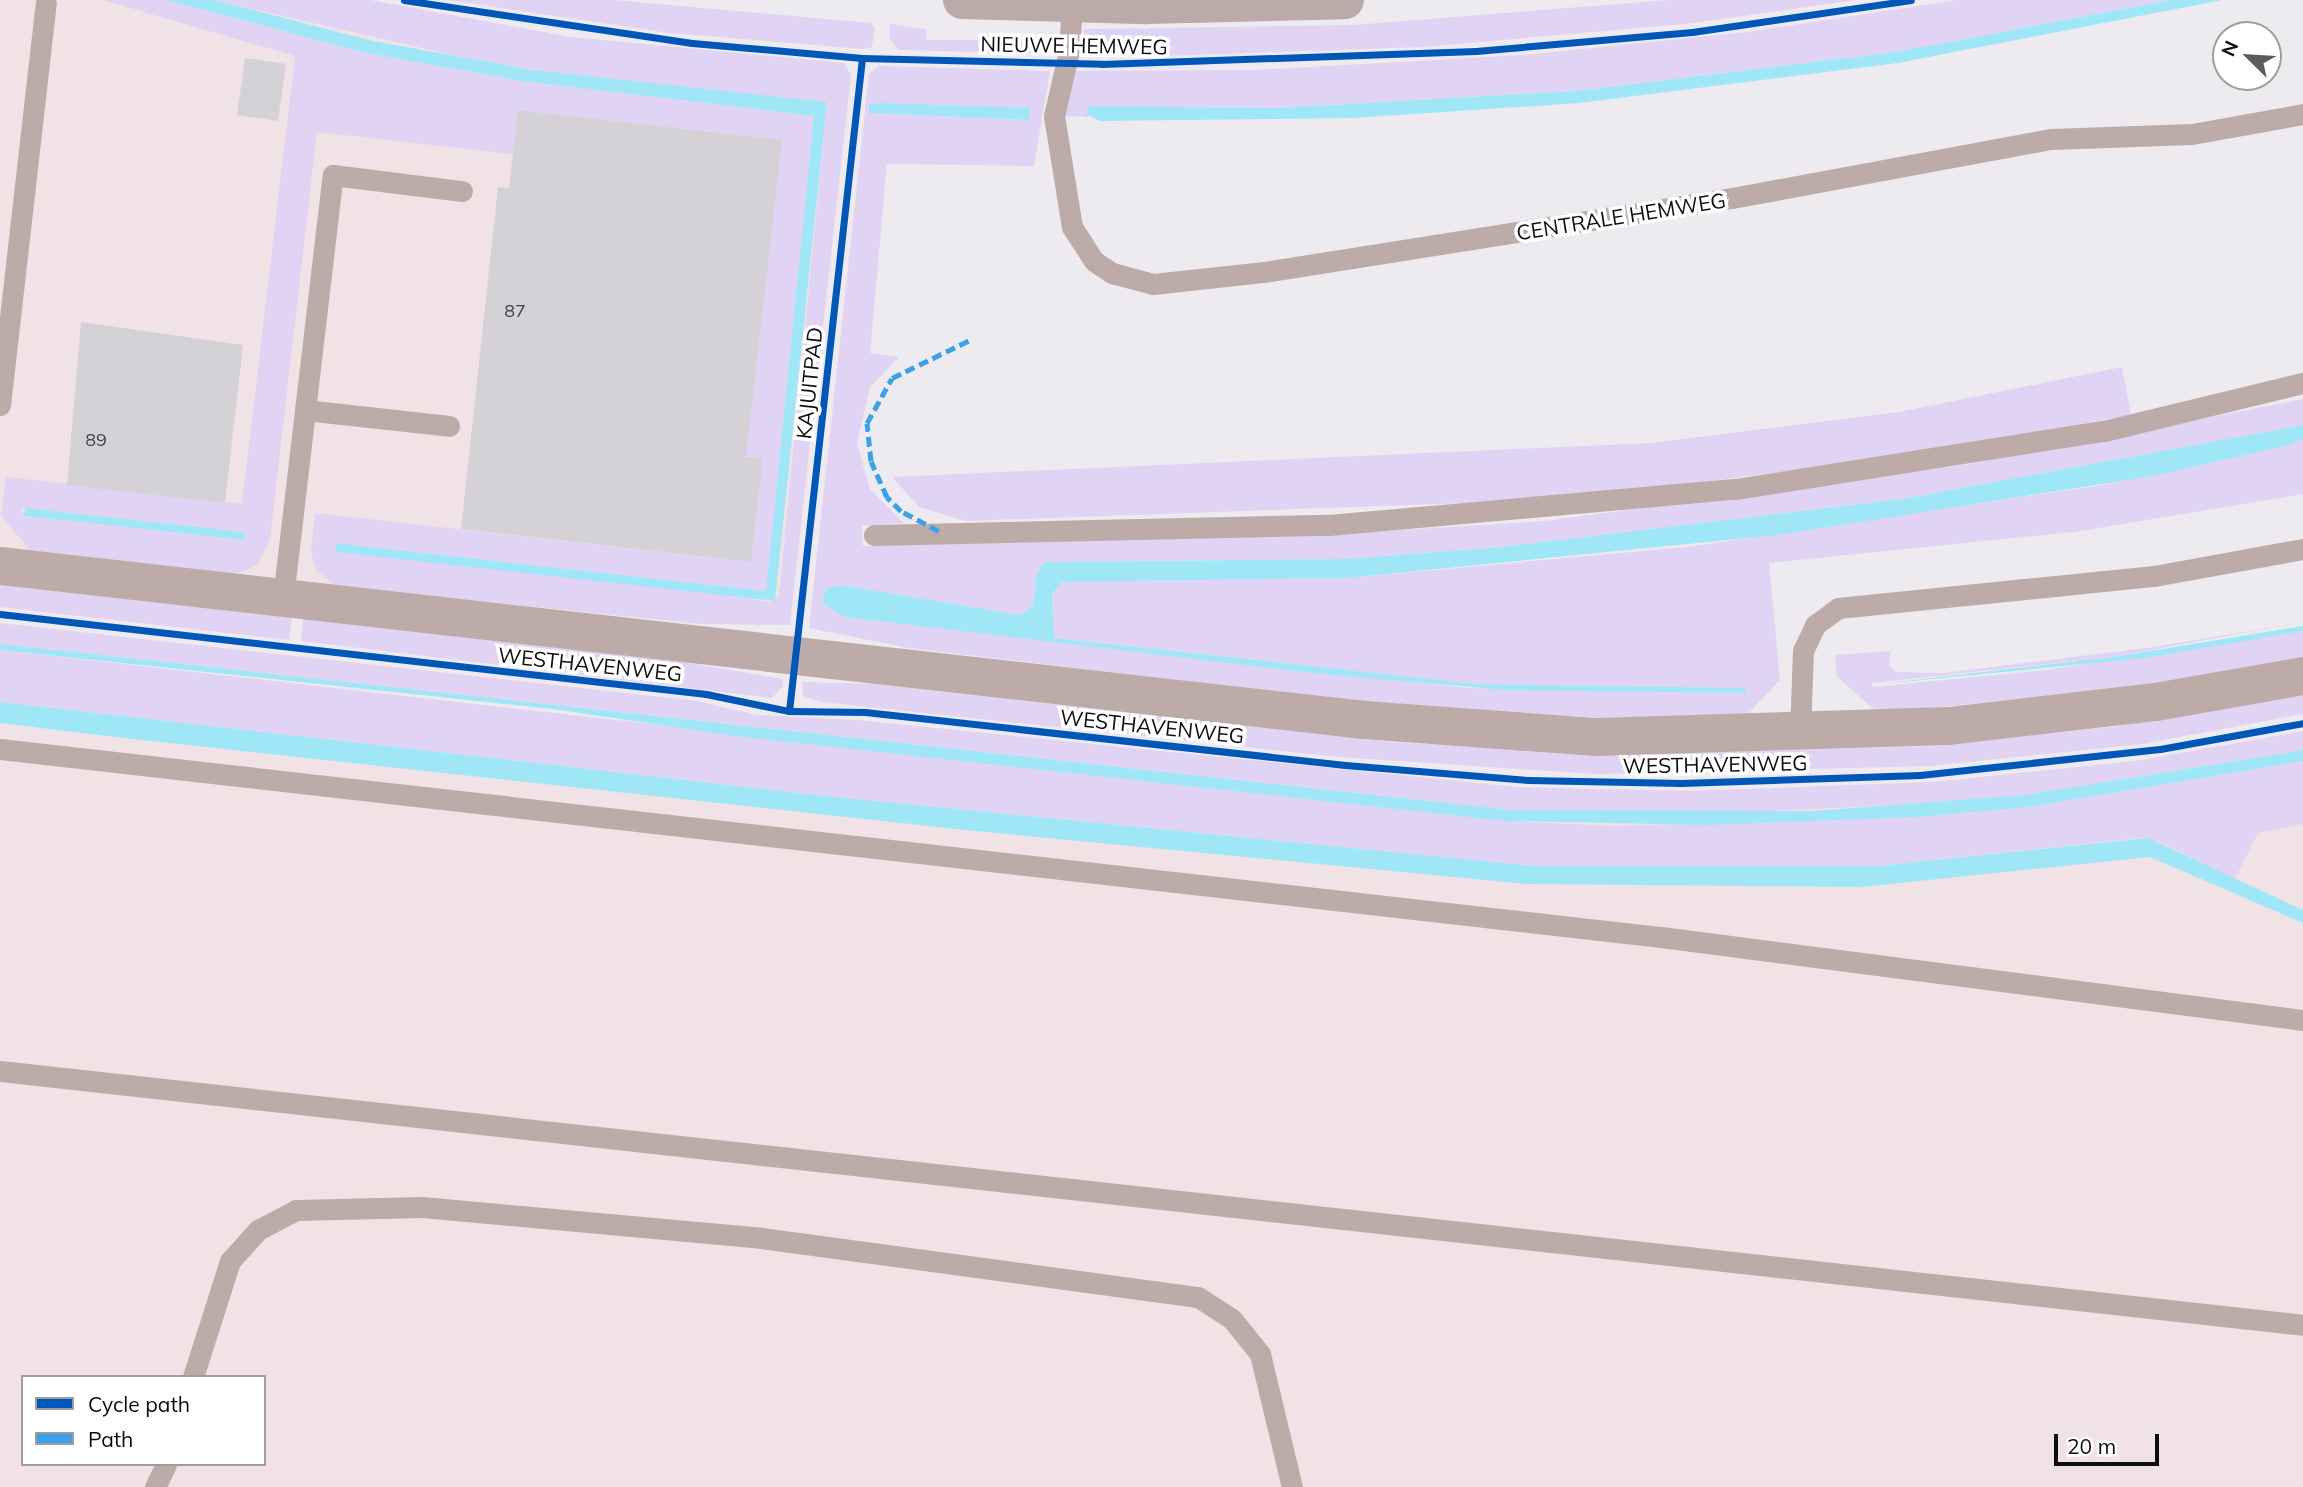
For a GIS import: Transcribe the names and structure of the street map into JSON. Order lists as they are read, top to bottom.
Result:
{
  "streets": {
    "main road": ["NIEUWE HEMWEG"],
    "street": ["WESTHAVENWEG"],
    "lane": ["CENTRALE HEMWEG"],
    "cycle path": ["KAJUITPAD"]
  },
  "crossings": [
    ["NIEUWE HEMWEG", "CENTRALE HEMWEG"]
  ],
  "house_numbers": ["87", "89"],
  "legend": ["Cycle path", "Path"],
  "scale_bar": "20 m",
  "north": "top left"
}
